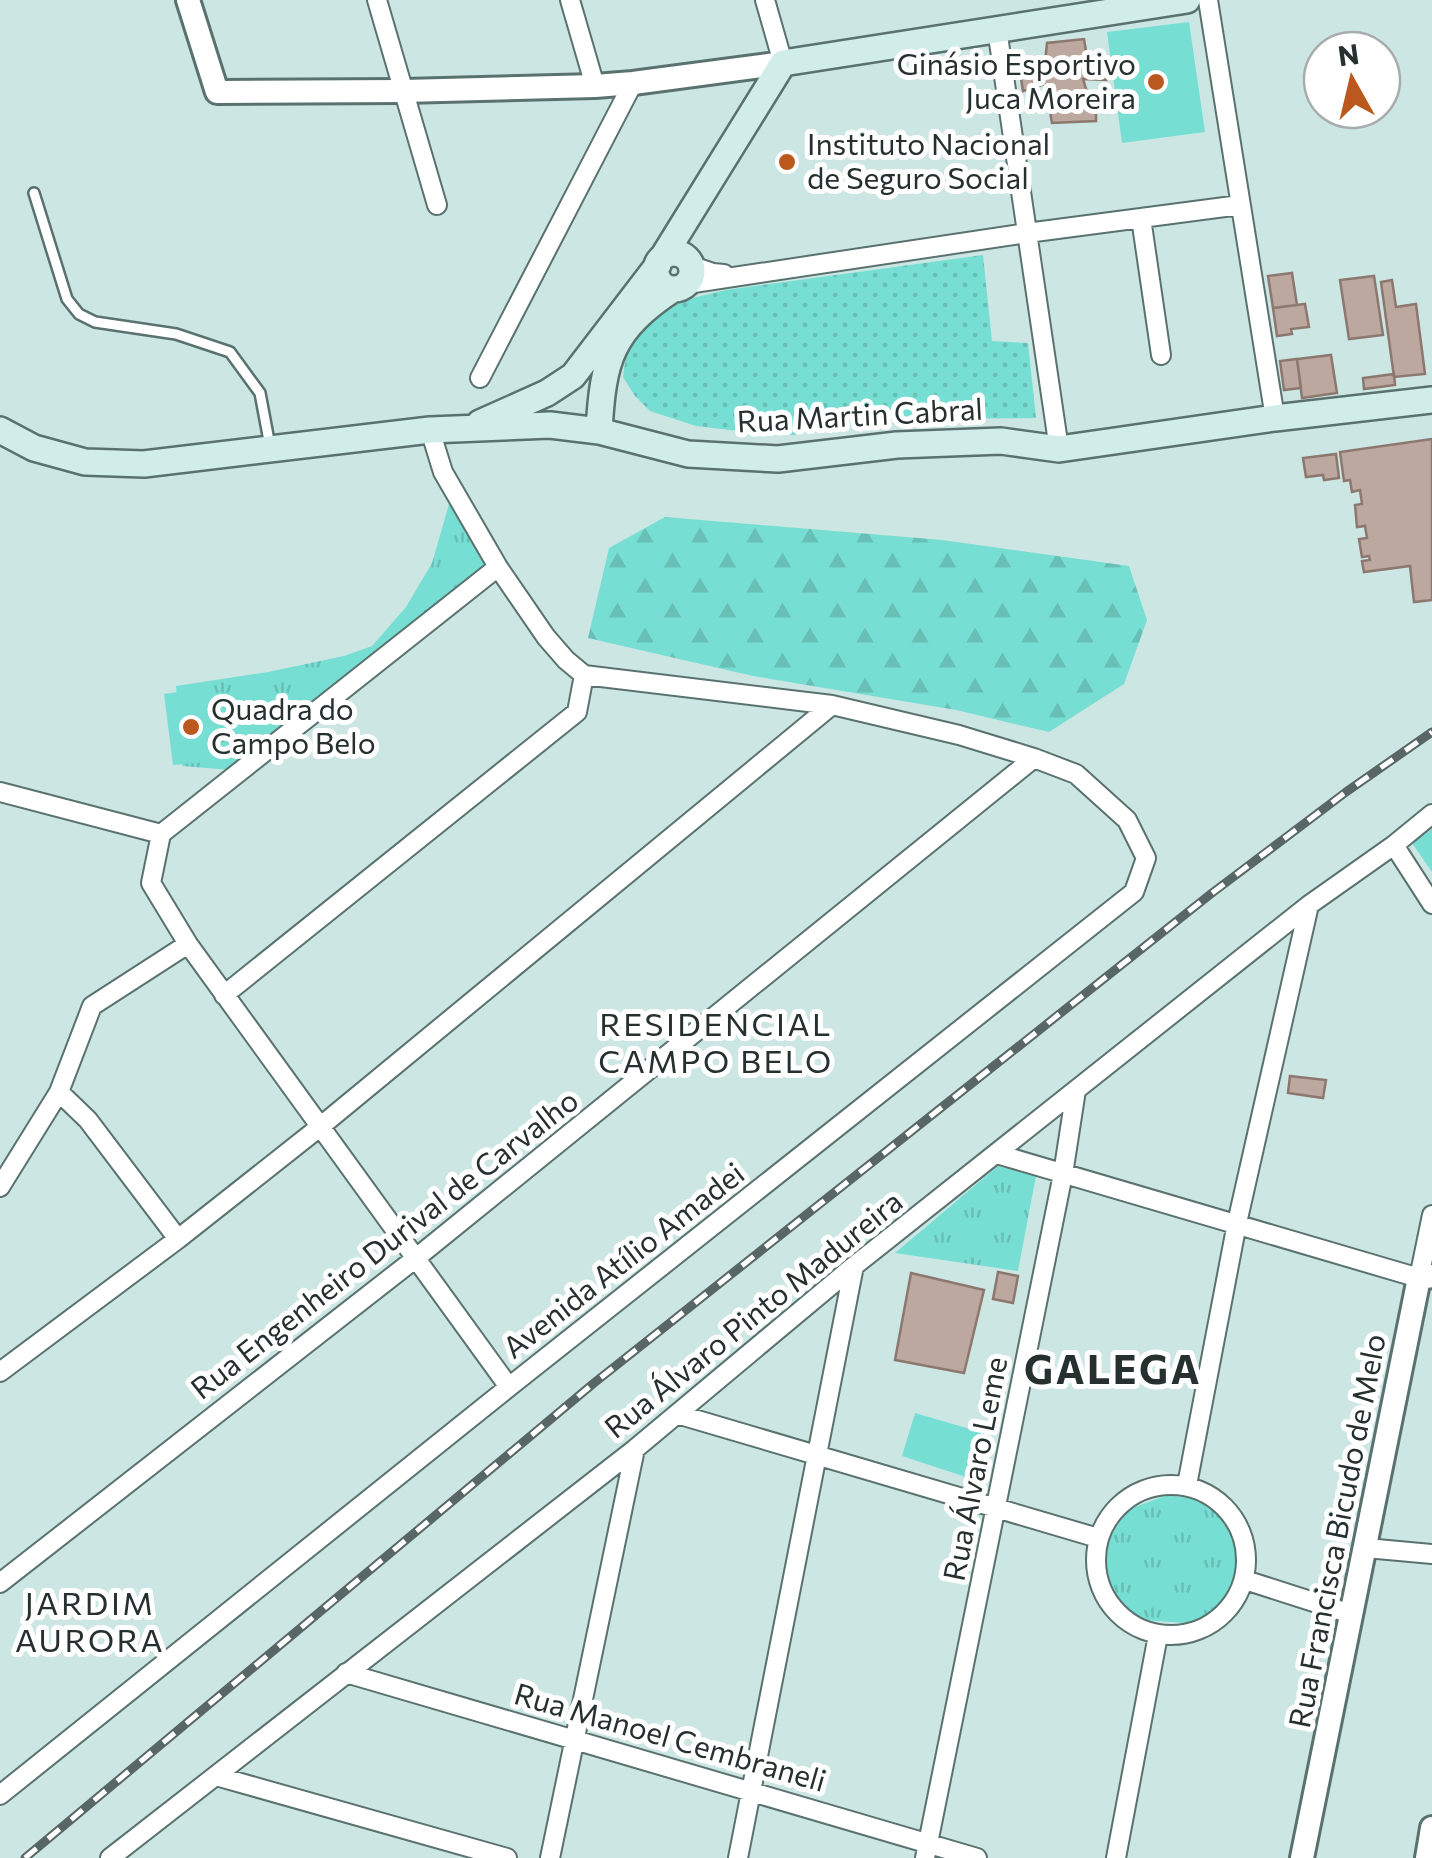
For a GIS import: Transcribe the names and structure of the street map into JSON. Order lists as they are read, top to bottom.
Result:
{
  "streets": {
    "main road": ["Rua Martin Cabral"],
    "street": [
      "Rua Engenheiro Durival de Carvalho",
      "Avenida Atílio Amadei",
      "Rua Álvaro Pinto Madureira",
      "Rua Álvaro Leme",
      "Rua Francisca Bicudo de Melo",
      "Rua Manoel Cembraneli"
    ]
  },
  "crossings": [
    ["Rua Engenheiro Durival de Carvalho", "Avenida Atílio Amadei"],
    ["Rua Álvaro Pinto Madureira", "Rua Álvaro Leme"],
    ["Rua Álvaro Pinto Madureira", "Rua Manoel Cembraneli"],
    ["Rua Álvaro Leme", "Rua Manoel Cembraneli"]
  ],
  "districts": ["RESIDENCIAL CAMPO BELO", "GALEGA", "JARDIM AURORA"],
  "places": ["Ginásio Esportivo Juca Moreira", "Instituto Nacional de Seguro Social", "Quadra do Campo Belo"],
  "north": "top"
}
